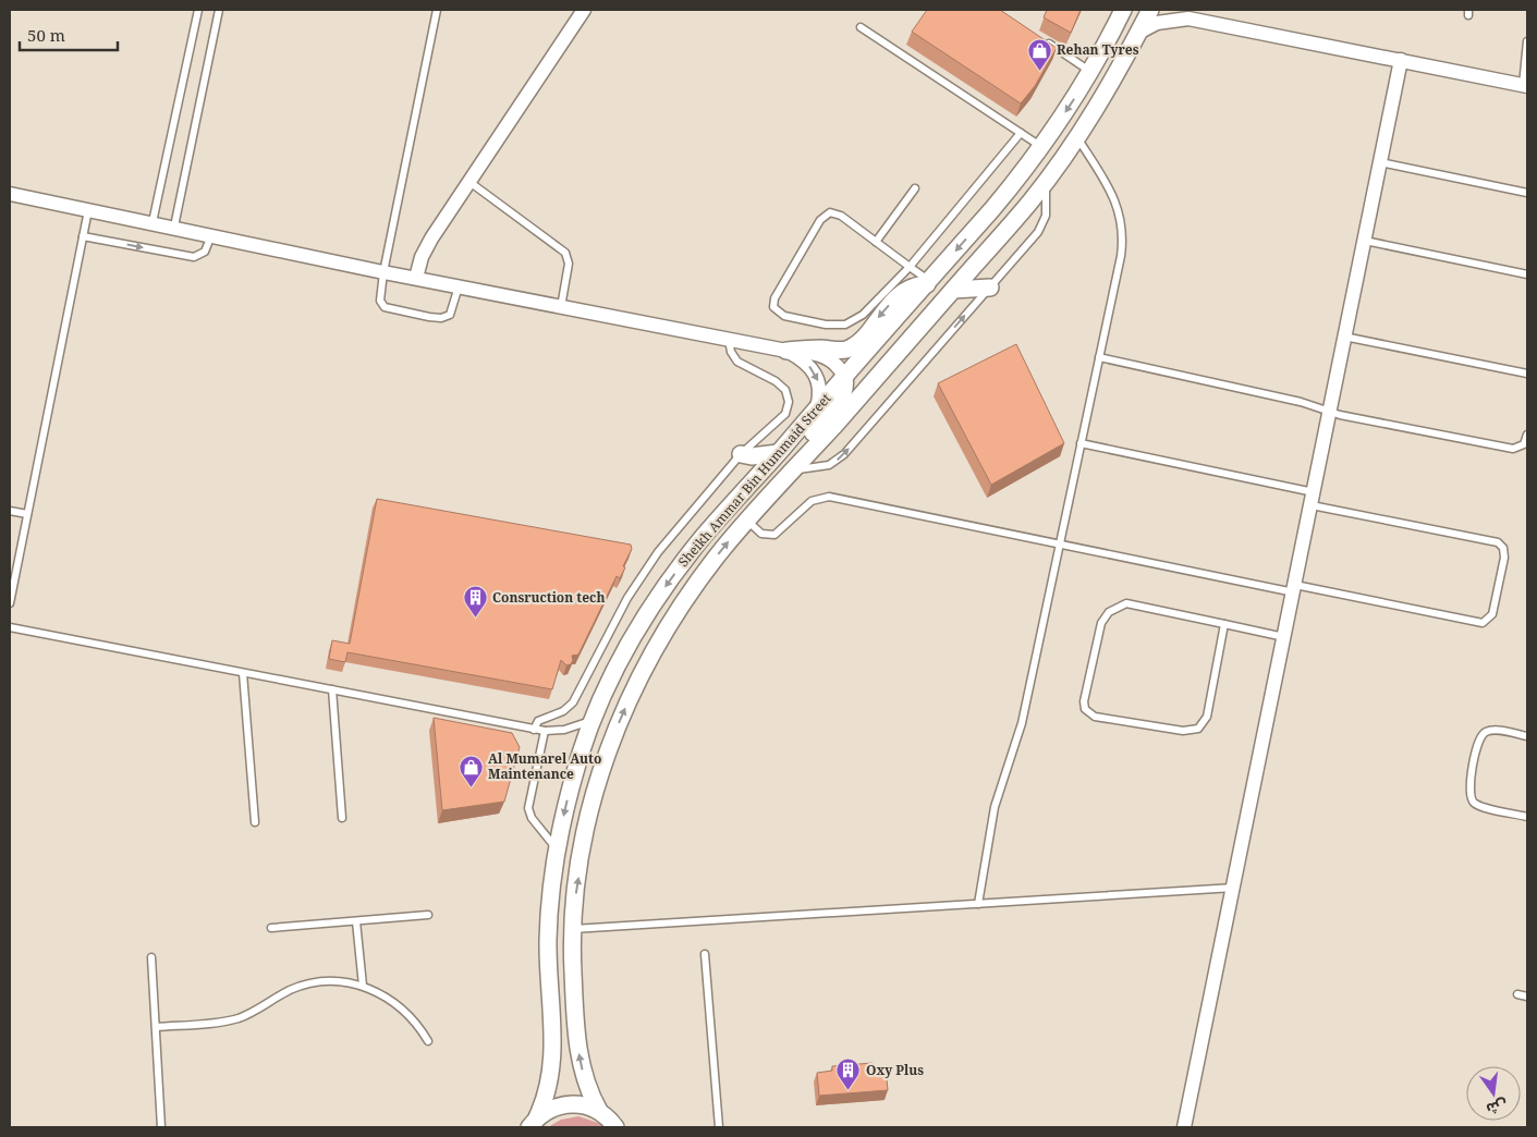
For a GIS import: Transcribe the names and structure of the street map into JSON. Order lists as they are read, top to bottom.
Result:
{
  "streets": {
    "street": ["Sheikh Ammar Bin Hummaid Street"]
  },
  "places": {
    "shop": ["Rehan Tyres", "Al Mumarel Auto Maintenance"],
    "building": ["Consruction tech", "Oxy Plus"]
  },
  "scale_bar": "50 m",
  "north": "bottom"
}
